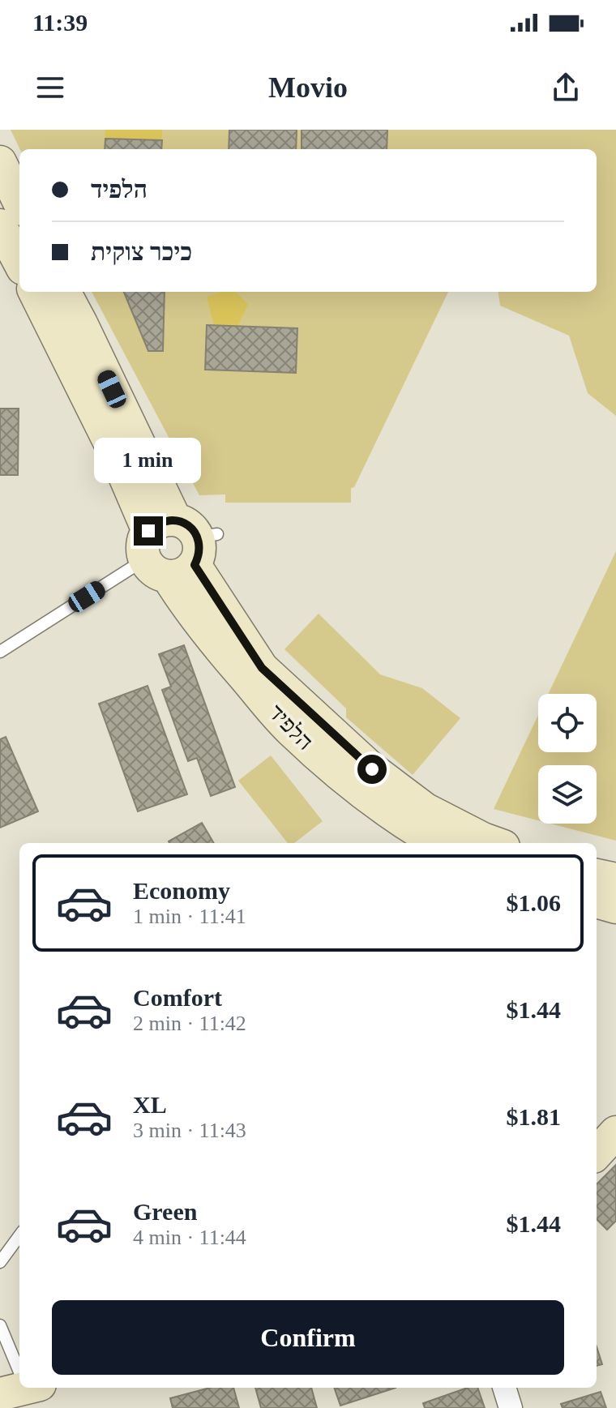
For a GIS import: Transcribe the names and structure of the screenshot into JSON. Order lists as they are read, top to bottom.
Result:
{
  "streets": {
    "street": ["הלפיד"]
  },
  "page": {
    "status": "11:39",
    "header": "Movio",
    "banner": ["הלפיד", "כיכר צוקית"],
    "bubble": "1 min",
    "list": [
      {
        "name": "Economy",
        "note": "1 min · 11:41",
        "value": "$1.06"
      },
      {
        "name": "Comfort",
        "note": "2 min · 11:42",
        "value": "$1.44"
      },
      {
        "name": "XL",
        "note": "3 min · 11:43",
        "value": "$1.81"
      },
      {
        "name": "Green",
        "note": "4 min · 11:44",
        "value": "$1.44"
      }
    ],
    "buttons": "Confirm"
  }
}
